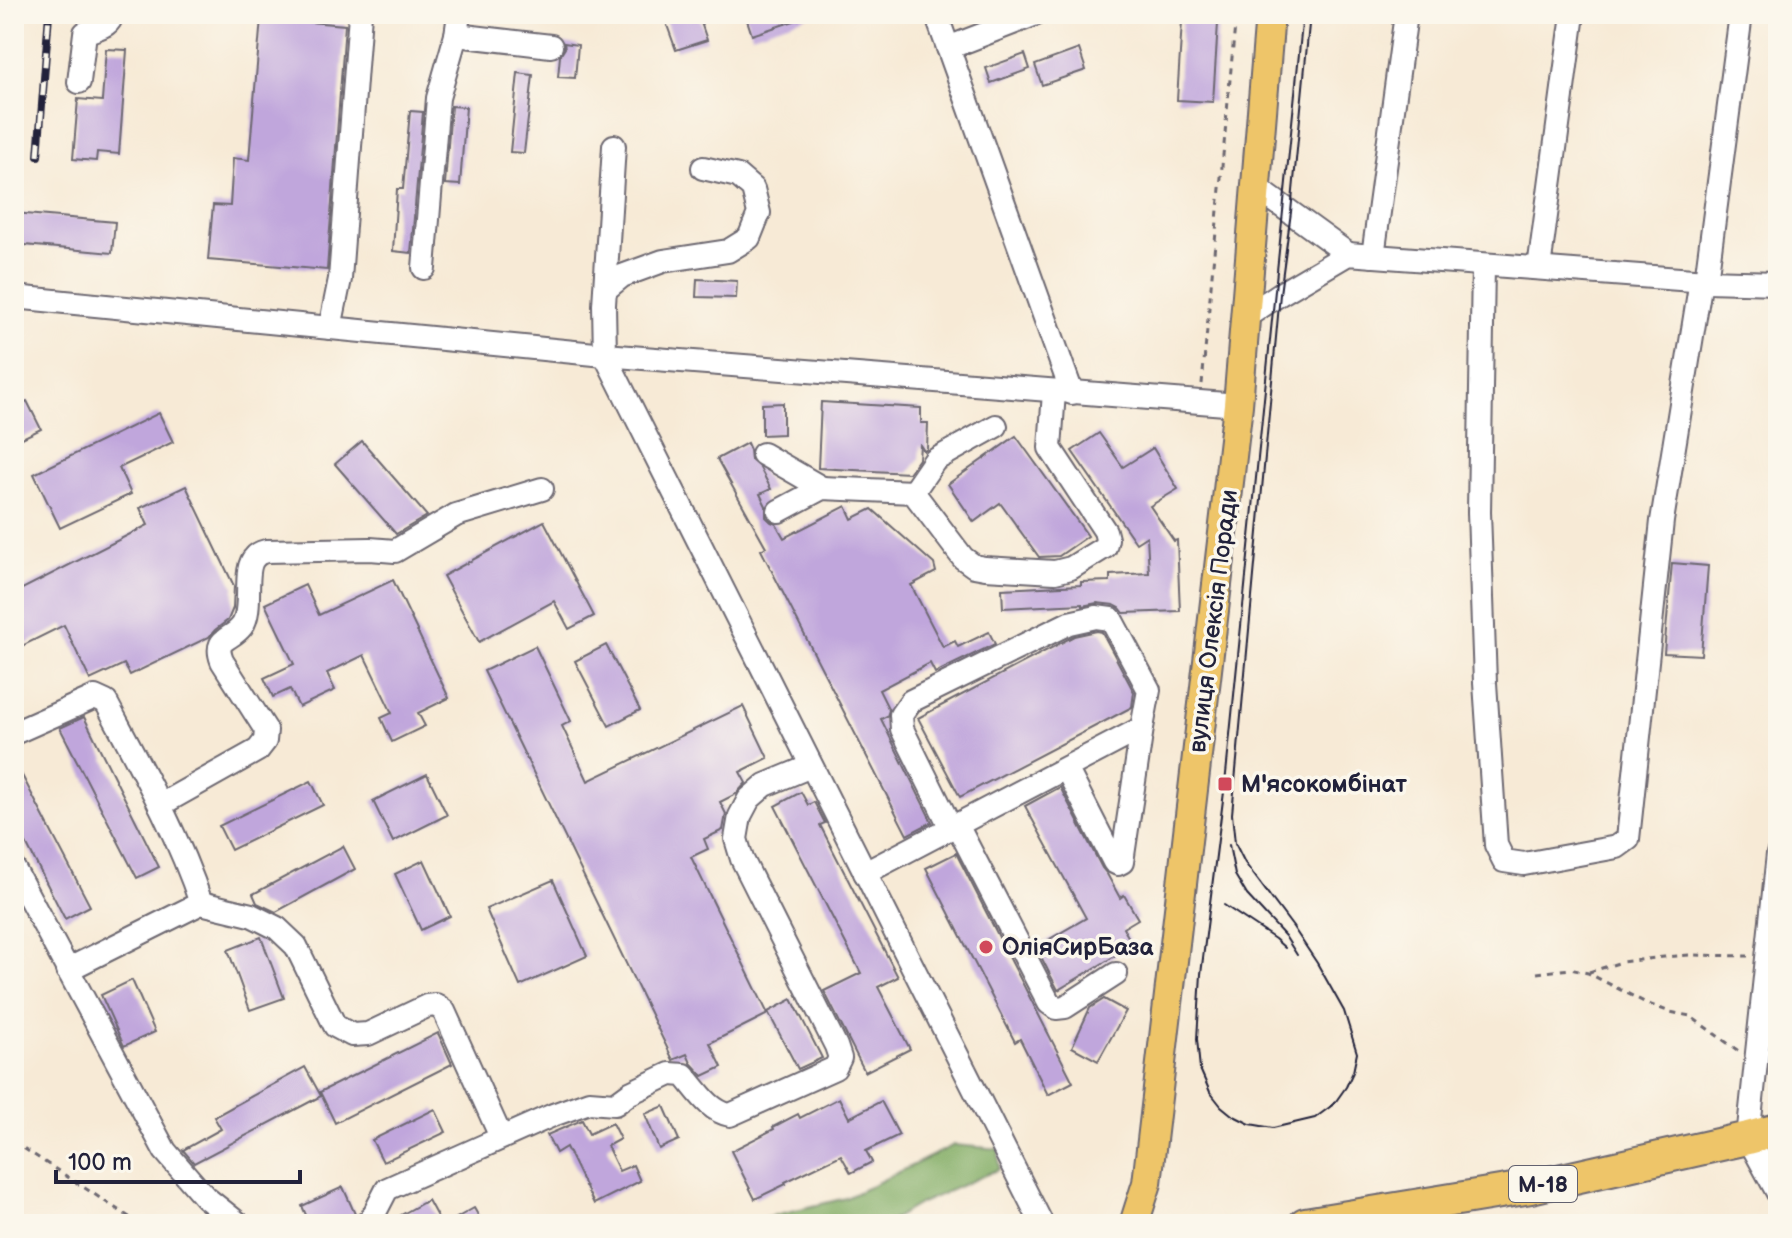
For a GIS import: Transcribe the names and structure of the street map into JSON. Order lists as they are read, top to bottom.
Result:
{
  "streets": {
    "highway": ["М-18"],
    "main road": ["вулиця Олексія Поради"]
  },
  "places": {
    "transit": ["М'ясокомбінат"],
    "other": ["ОліяСирБаза"]
  },
  "scale_bar": "100 m"
}
